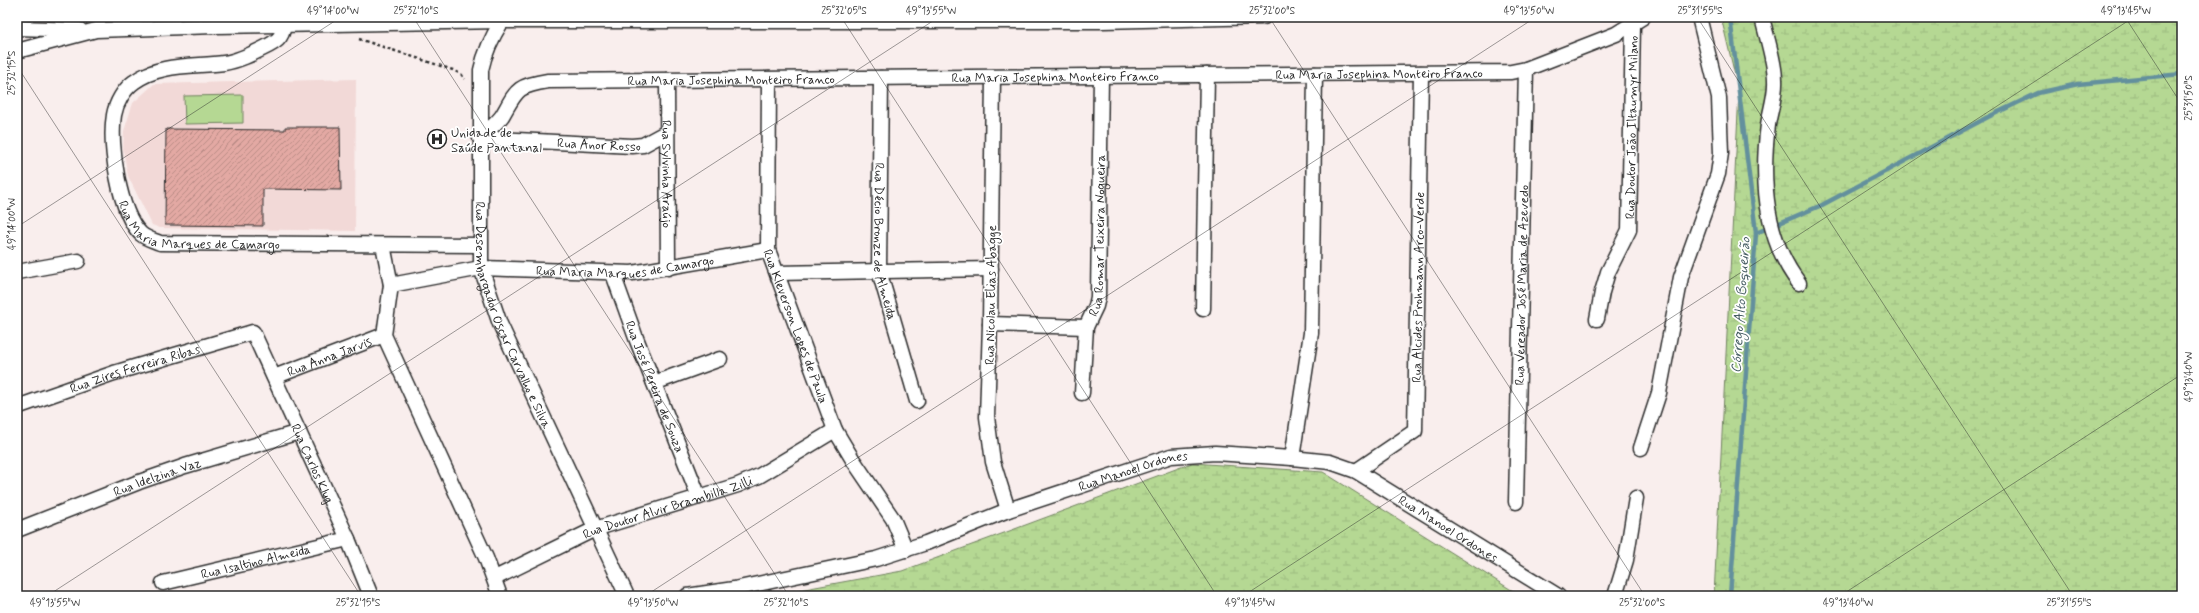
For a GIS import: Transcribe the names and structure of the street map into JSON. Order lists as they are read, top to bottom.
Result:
{
  "streets": {
    "street": [
      "Rua Maria Josephina Monteiro Franco",
      "Rua Doutor João Iltaumyr Milano",
      "Rua Anor Rosso",
      "Rua Sylvinha Araújo",
      "Rua Maria Marques de Camargo",
      "Rua Romar Teixeira Nogueira",
      "Rua Décio Bronze de Almeida",
      "Rua Vereador José Maria de Azevedo",
      "Rua Alcides Prohmann Arco-Verde",
      "Rua Nicolau Elias Abagge",
      "Rua Desembargador Oscar Carvalho e Silva",
      "Rua Kleverson Lopes de Paula",
      "Rua Anna Jarvis",
      "Rua Zires Ferreira Ribas",
      "Rua José Pereira de Souza",
      "Rua Carlos Klug",
      "Rua Manoel Ordones",
      "Rua Idelzina Vaz",
      "Rua Doutor Alvir Brambilla Zilli",
      "Rua Isaltino Almeida"
    ]
  },
  "crossings": [
    ["Rua Maria Josephina Monteiro Franco", "Rua Doutor João Iltaumyr Milano"],
    ["Rua Maria Josephina Monteiro Franco", "Rua Anor Rosso"],
    ["Rua Maria Josephina Monteiro Franco", "Rua Sylvinha Araújo"],
    ["Rua Maria Josephina Monteiro Franco", "Rua Romar Teixeira Nogueira"],
    ["Rua Maria Josephina Monteiro Franco", "Rua Décio Bronze de Almeida"],
    ["Rua Maria Josephina Monteiro Franco", "Rua Vereador José Maria de Azevedo"],
    ["Rua Maria Josephina Monteiro Franco", "Rua Alcides Prohmann Arco-Verde"],
    ["Rua Maria Josephina Monteiro Franco", "Rua Nicolau Elias Abagge"],
    ["Rua Maria Josephina Monteiro Franco", "Rua Desembargador Oscar Carvalho e Silva"],
    ["Rua Maria Josephina Monteiro Franco", "Rua Kleverson Lopes de Paula"],
    ["Rua Anor Rosso", "Rua Sylvinha Araújo"],
    ["Rua Anor Rosso", "Rua Desembargador Oscar Carvalho e Silva"],
    ["Rua Sylvinha Araújo", "Rua Maria Marques de Camargo"],
    ["Rua Maria Marques de Camargo", "Rua Desembargador Oscar Carvalho e Silva"],
    ["Rua Maria Marques de Camargo", "Rua Kleverson Lopes de Paula"],
    ["Rua Maria Marques de Camargo", "Rua José Pereira de Souza"],
    ["Rua Alcides Prohmann Arco-Verde", "Rua Manoel Ordones"],
    ["Rua Nicolau Elias Abagge", "Rua Manoel Ordones"],
    ["Rua Desembargador Oscar Carvalho e Silva", "Rua Doutor Alvir Brambilla Zilli"],
    ["Rua Kleverson Lopes de Paula", "Rua Manoel Ordones"],
    ["Rua Kleverson Lopes de Paula", "Rua Doutor Alvir Brambilla Zilli"],
    ["Rua Anna Jarvis", "Rua Carlos Klug"],
    ["Rua Zires Ferreira Ribas", "Rua Carlos Klug"],
    ["Rua José Pereira de Souza", "Rua Doutor Alvir Brambilla Zilli"],
    ["Rua Carlos Klug", "Rua Idelzina Vaz"],
    ["Rua Carlos Klug", "Rua Isaltino Almeida"]
  ],
  "water": ["Córrego Alto Boqueirão"],
  "places": {
    "hospital": ["Unidade de Saúde Pantanal"]
  },
  "coordinates": [
    "49°14'00\"W",
    "25°32'10\"S",
    "25°32'05\"S",
    "49°13'55\"W",
    "25°32'00\"S",
    "49°13'50\"W",
    "25°31'55\"S",
    "49°13'45\"W",
    "25°32'15\"S",
    "25°31'50\"S",
    "49°13'40\"W"
  ]
}
